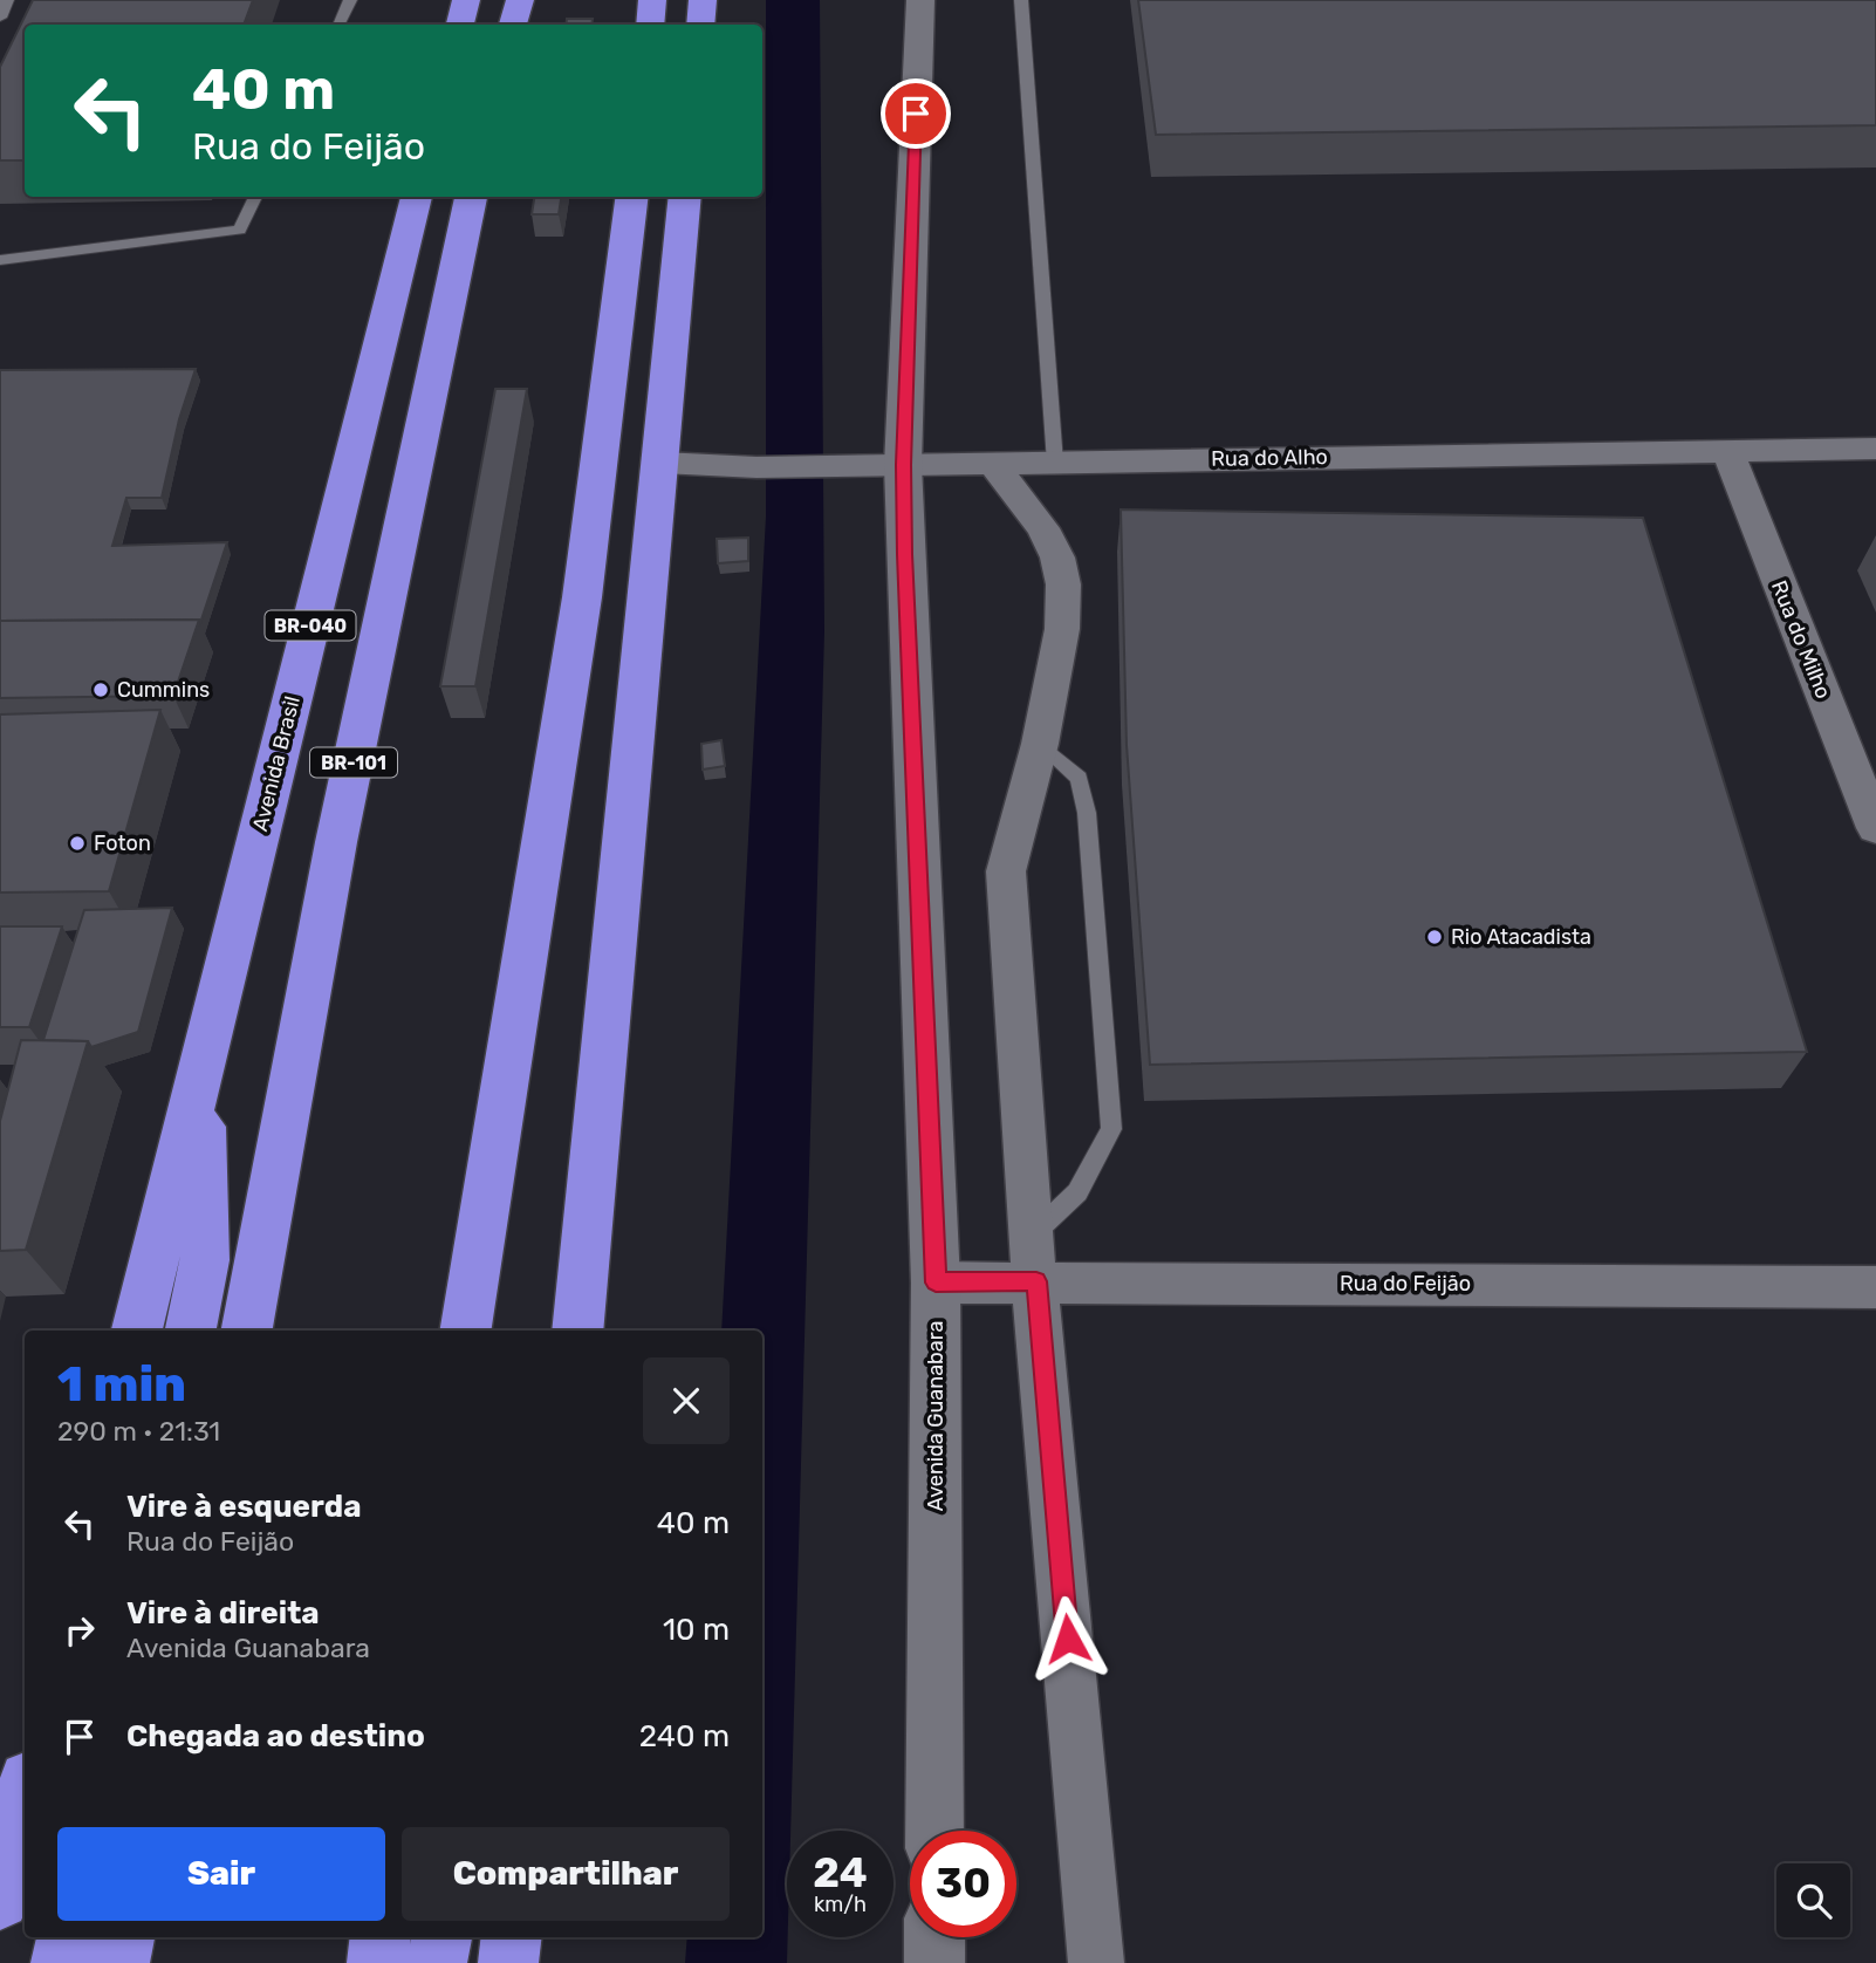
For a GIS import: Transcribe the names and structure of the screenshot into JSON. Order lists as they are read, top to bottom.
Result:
{
  "streets": {
    "highway": ["BR-040", "BR-101", "Avenida Brasil"],
    "street": [
      "Rua do Alho",
      "Rua do Milho",
      "Rua do Feijão",
      "Avenida Guanabara"
    ]
  },
  "crossings": [
    ["Rua do Alho", "Rua do Milho"],
    ["Rua do Alho", "Avenida Guanabara"],
    ["BR-040", "Avenida Brasil"],
    ["Rua do Feijão", "Avenida Guanabara"]
  ],
  "places": ["Cummins", "Foton", "Rio Atacadista"],
  "page": {
    "turn": ["40 m", "Rua do Feijão"],
    "heading": ["1 min", "290 m · 21:31"],
    "list": [
      {
        "name": "Vire à esquerda",
        "note": "Rua do Feijão",
        "value": "40 m"
      },
      {
        "name": "Vire à direita",
        "note": "Avenida Guanabara",
        "value": "10 m"
      },
      {
        "name": "Chegada ao destino",
        "value": "240 m"
      }
    ],
    "buttons": ["Sair", "Compartilhar"],
    "speed": "24 km/h",
    "limit": "30"
  }
}
